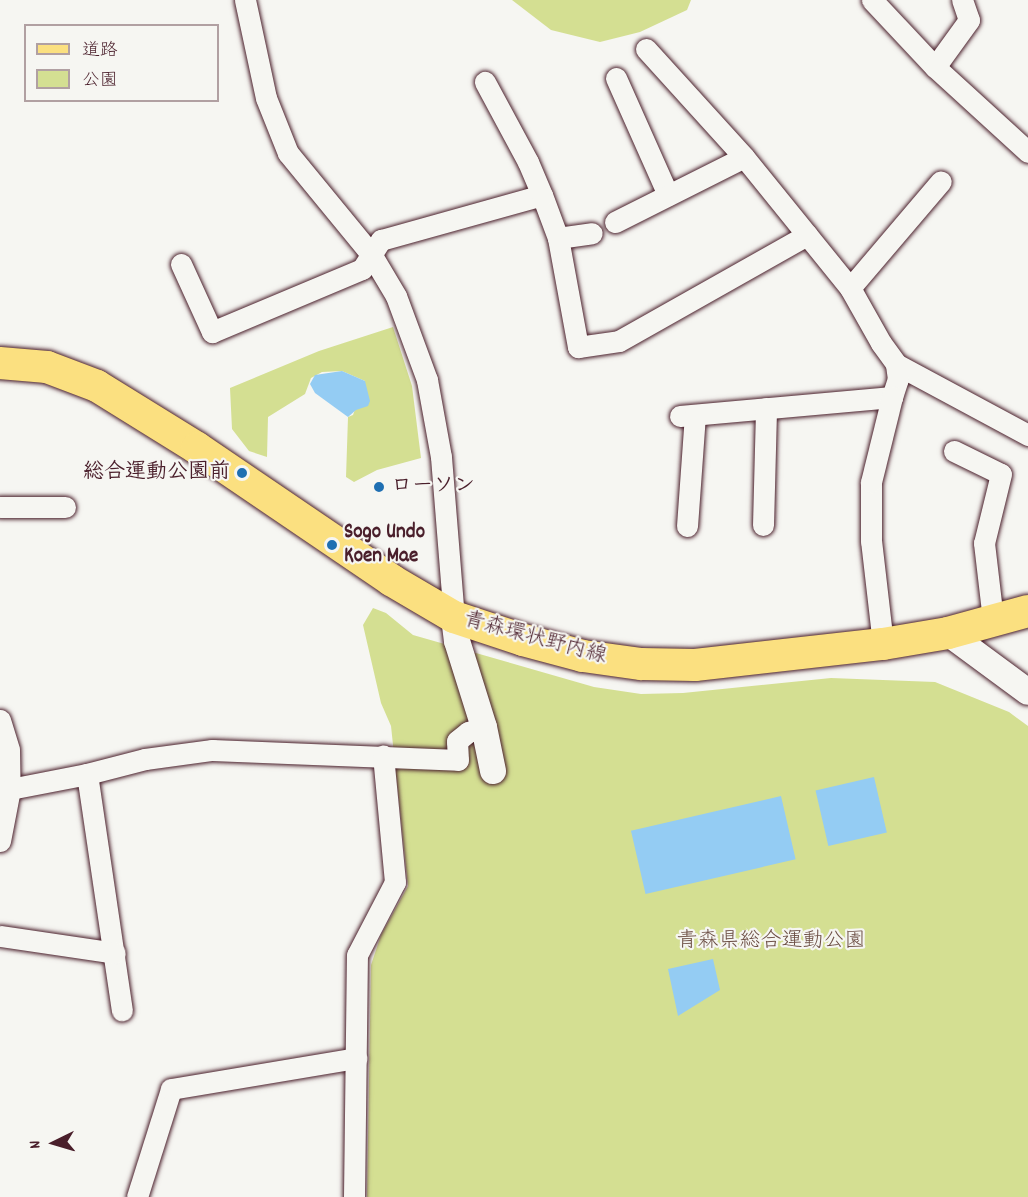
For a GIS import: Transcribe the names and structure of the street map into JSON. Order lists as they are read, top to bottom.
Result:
{
  "streets": {
    "main road": ["青森環状野内線"]
  },
  "parks": ["青森県総合運動公園"],
  "places": ["総合運動公園前", "ローソン", "Sogo Undo Koen Mae"],
  "legend": ["道路", "公園"],
  "north": "left"
}
